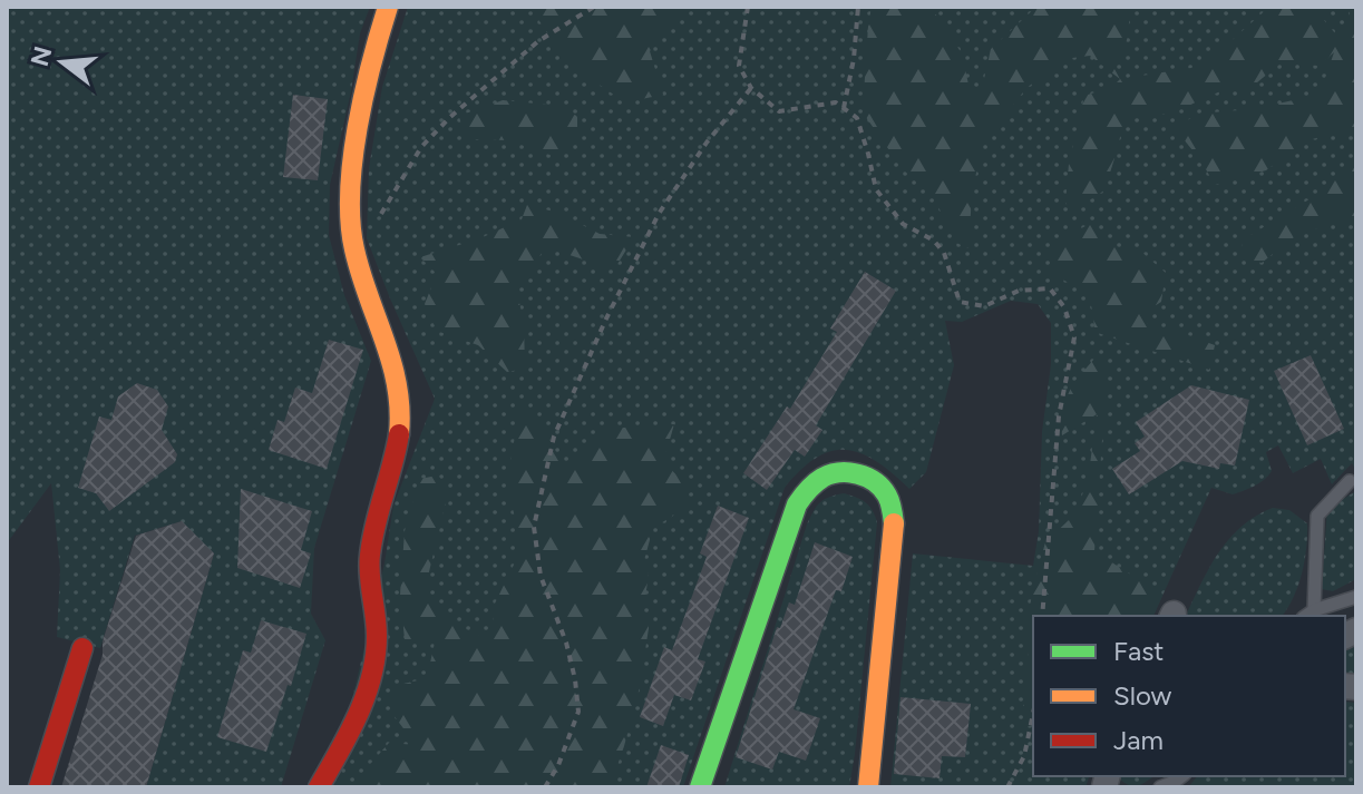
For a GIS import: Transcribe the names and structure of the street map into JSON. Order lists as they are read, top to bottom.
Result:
{
  "legend": ["Fast", "Slow", "Jam"],
  "north": "left"
}
